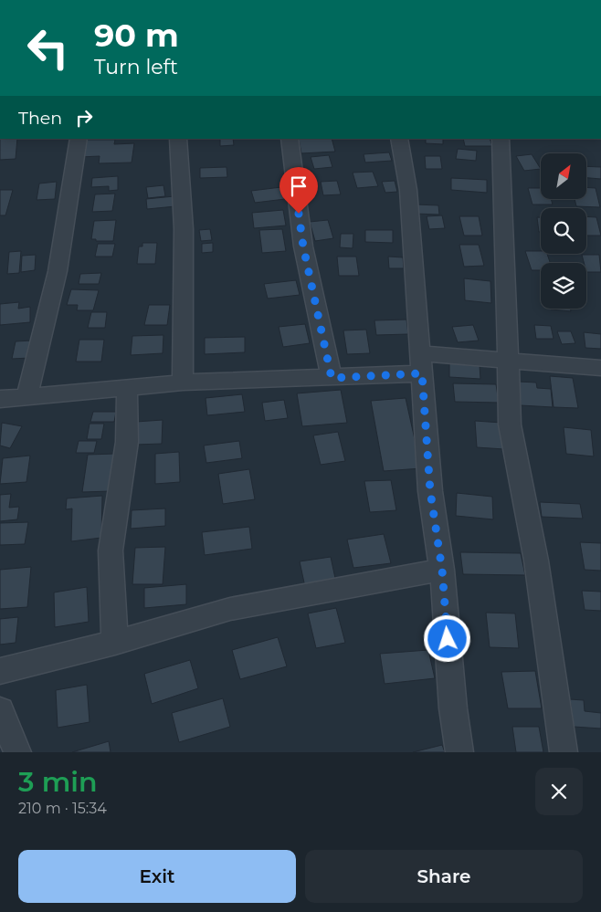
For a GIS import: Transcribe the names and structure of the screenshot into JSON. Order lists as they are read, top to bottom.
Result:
{
  "north": "top right",
  "page": {
    "turn": ["90 m", "Turn left"],
    "then": "Then",
    "heading": ["3 min", "210 m · 15:34"],
    "buttons": ["Exit", "Share"]
  }
}
